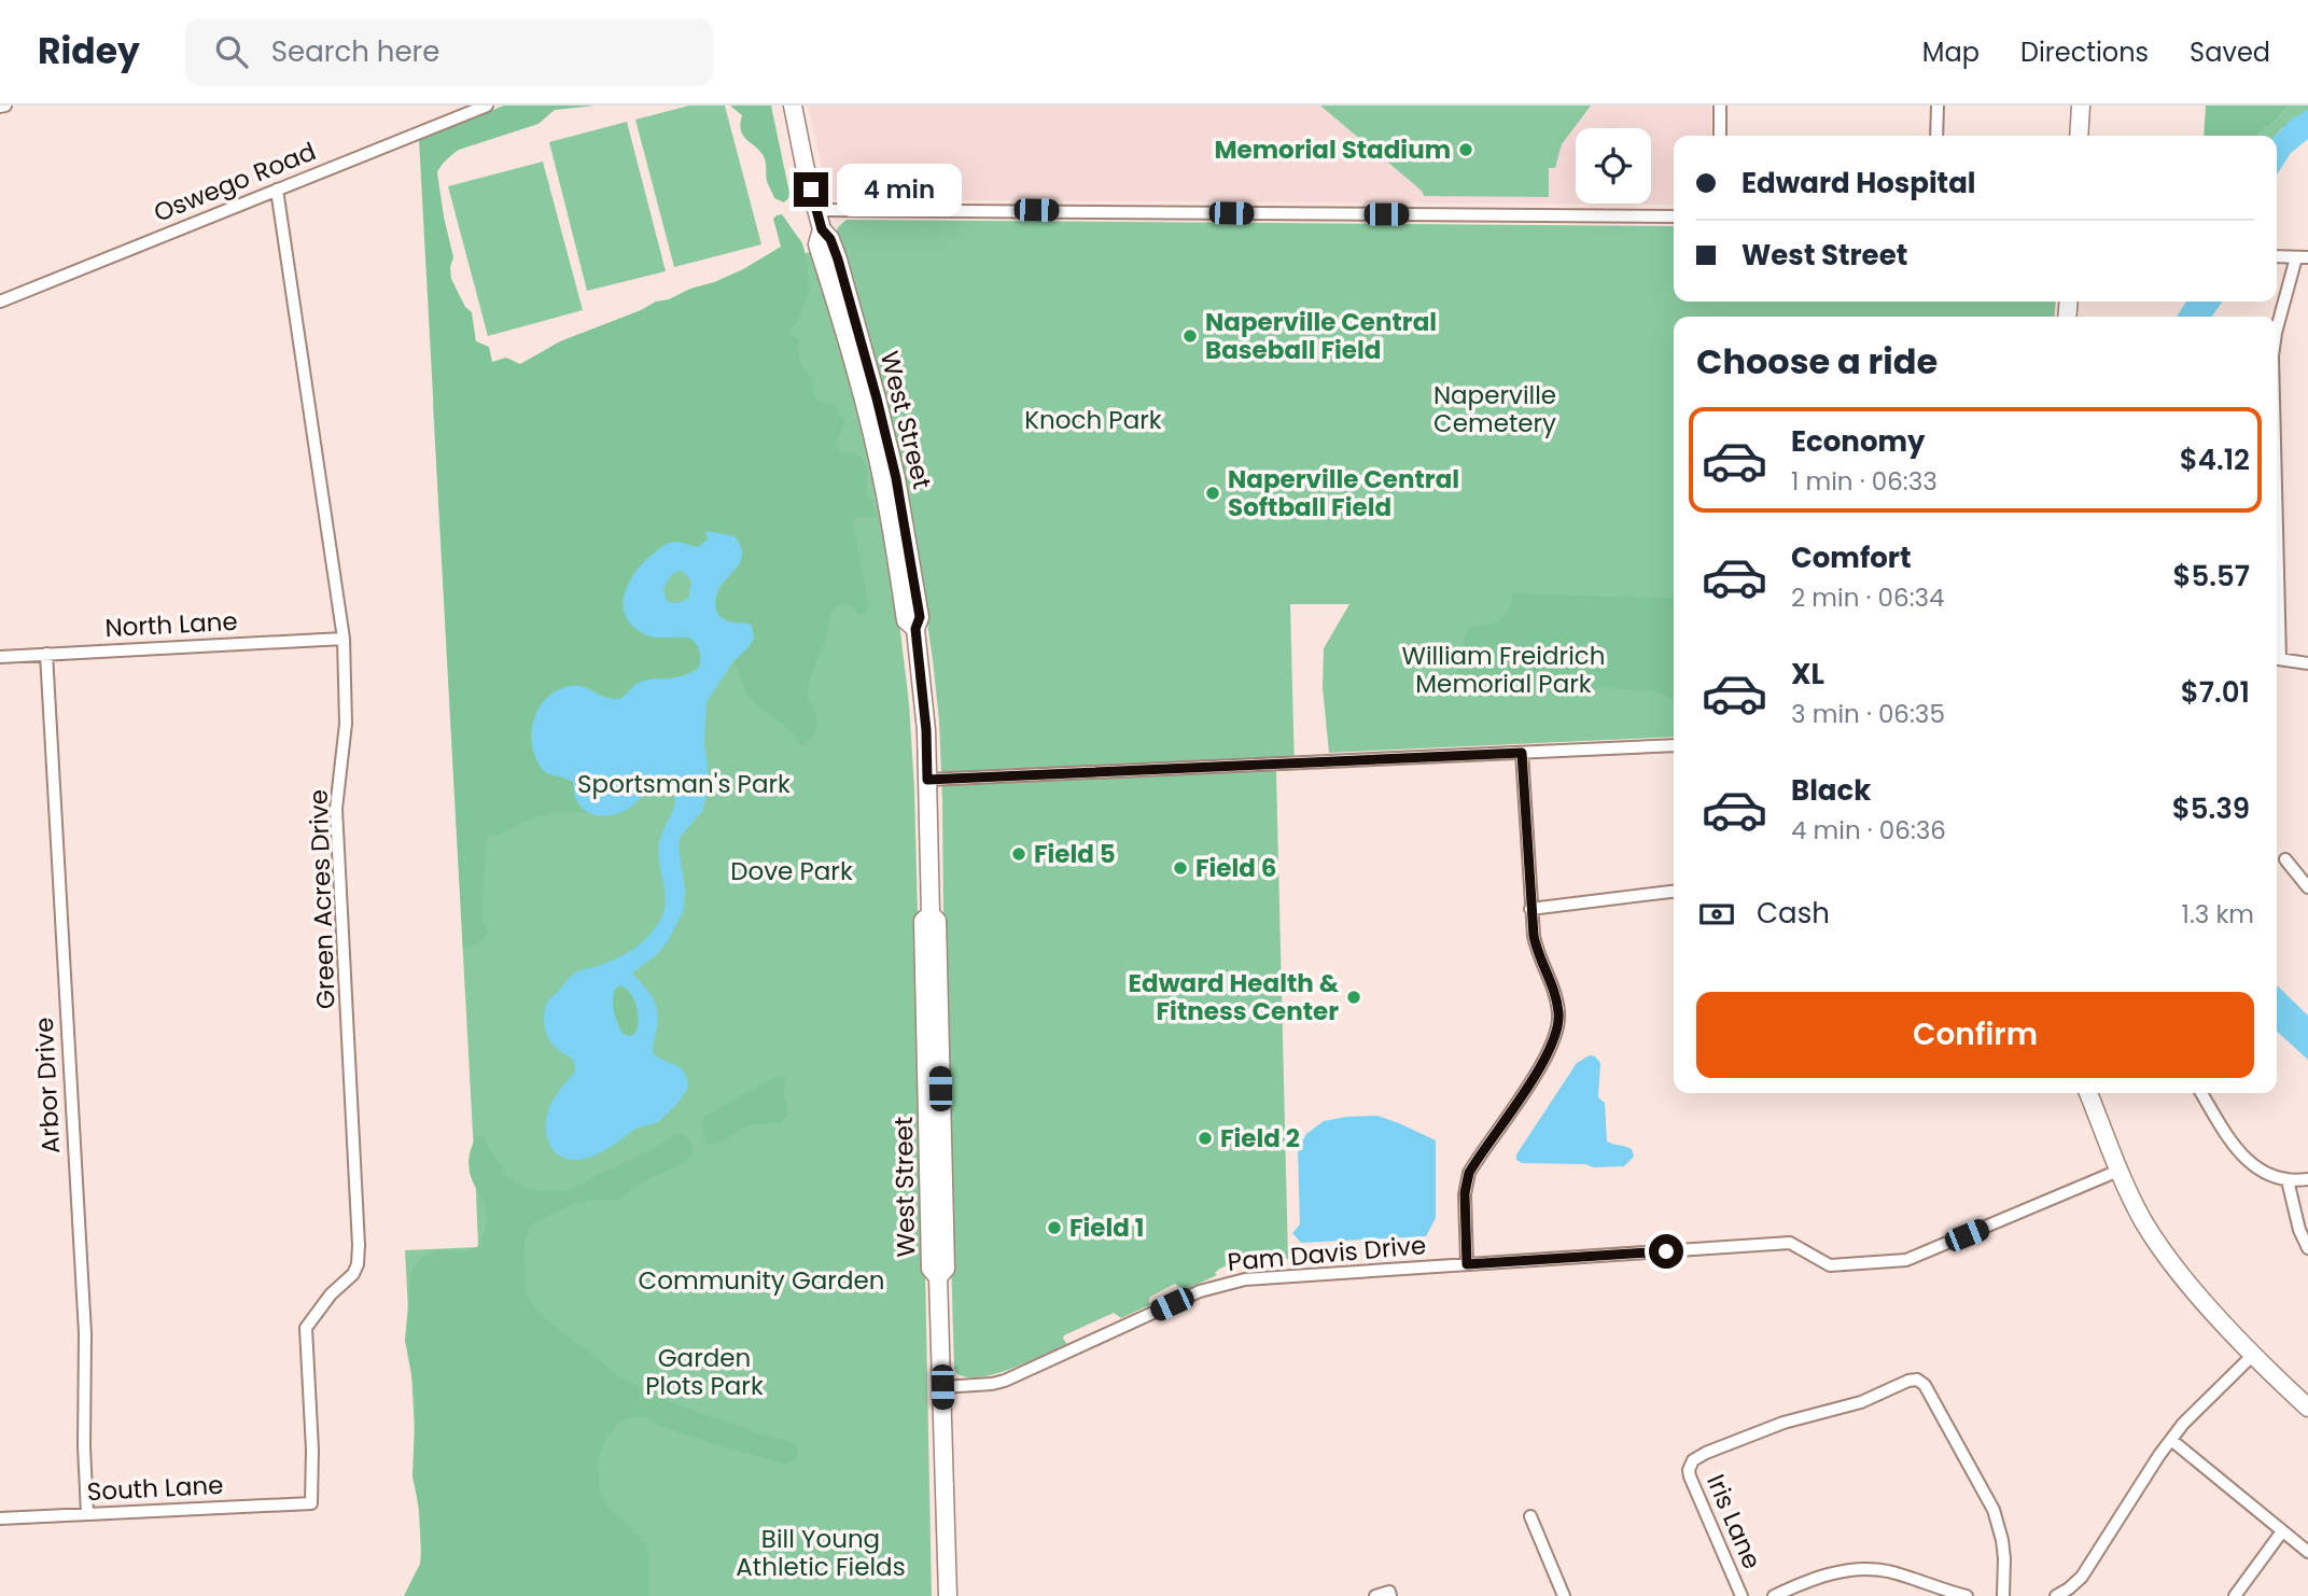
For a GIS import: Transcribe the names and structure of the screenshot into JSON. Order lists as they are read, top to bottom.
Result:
{
  "streets": {
    "street": [
      "Oswego Road",
      "West Street",
      "North Lane",
      "Green Acres Drive",
      "Arbor Drive",
      "Pam Davis Drive",
      "South Lane",
      "Iris Lane"
    ]
  },
  "crossings": [
    ["Oswego Road", "Green Acres Drive"],
    ["West Street", "Pam Davis Drive"],
    ["North Lane", "Green Acres Drive"],
    ["North Lane", "Arbor Drive"],
    ["Green Acres Drive", "South Lane"],
    ["Arbor Drive", "South Lane"]
  ],
  "parks": [
    "Naperville Cemetery",
    "Knoch Park",
    "William Freidrich Memorial Park",
    "Sportsman's Park",
    "Dove Park",
    "Community Garden",
    "Garden Plots Park",
    "Bill Young Athletic Fields"
  ],
  "places": [
    "Memorial Stadium",
    "Naperville Central Baseball Field",
    "Naperville Central Softball Field",
    "Field 5",
    "Field 6",
    "Edward Health & Fitness Center",
    "Field 2",
    "Field 1"
  ],
  "page": {
    "header": "Ridey",
    "search": "Search here",
    "nav": ["Map", "Directions", "Saved"],
    "banner": ["Edward Hospital", "West Street"],
    "bubble": "4 min",
    "heading": "Choose a ride",
    "list": [
      {
        "name": "Economy",
        "note": "1 min · 06:33",
        "value": "$4.12"
      },
      {
        "name": "Comfort",
        "note": "2 min · 06:34",
        "value": "$5.57"
      },
      {
        "name": "XL",
        "note": "3 min · 06:35",
        "value": "$7.01"
      },
      {
        "name": "Black",
        "note": "4 min · 06:36",
        "value": "$5.39"
      }
    ],
    "pay": ["Cash", "1.3 km"],
    "buttons": "Confirm"
  }
}
